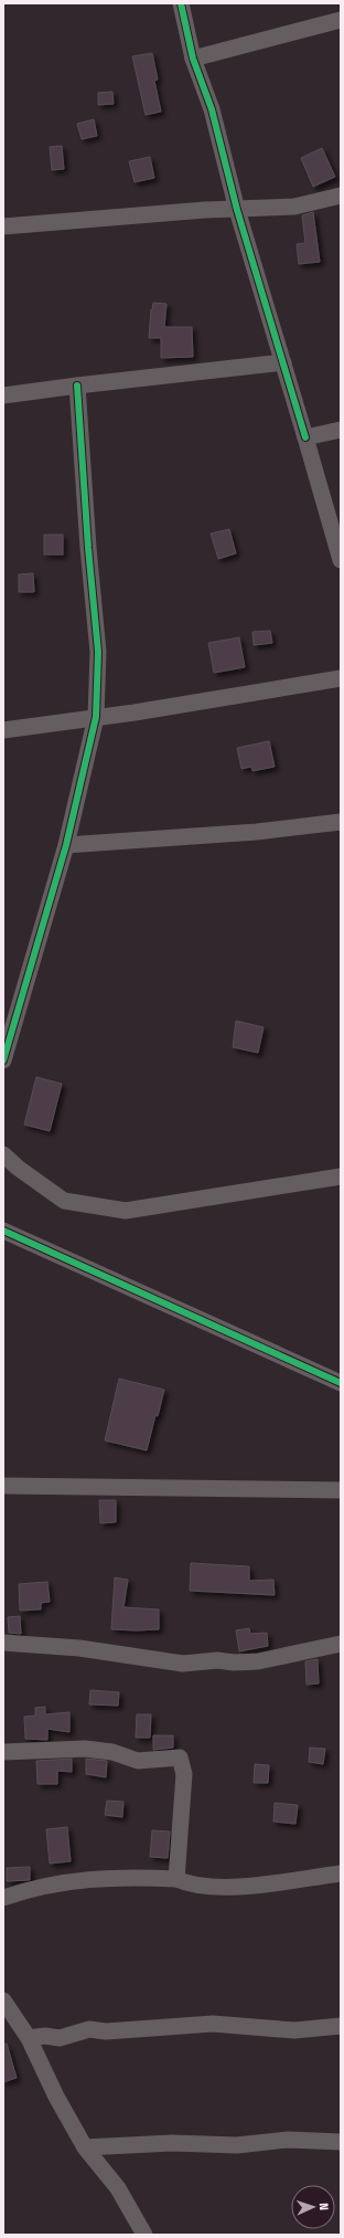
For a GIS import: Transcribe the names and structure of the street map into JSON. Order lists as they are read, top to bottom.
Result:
{
  "north": "right"
}
